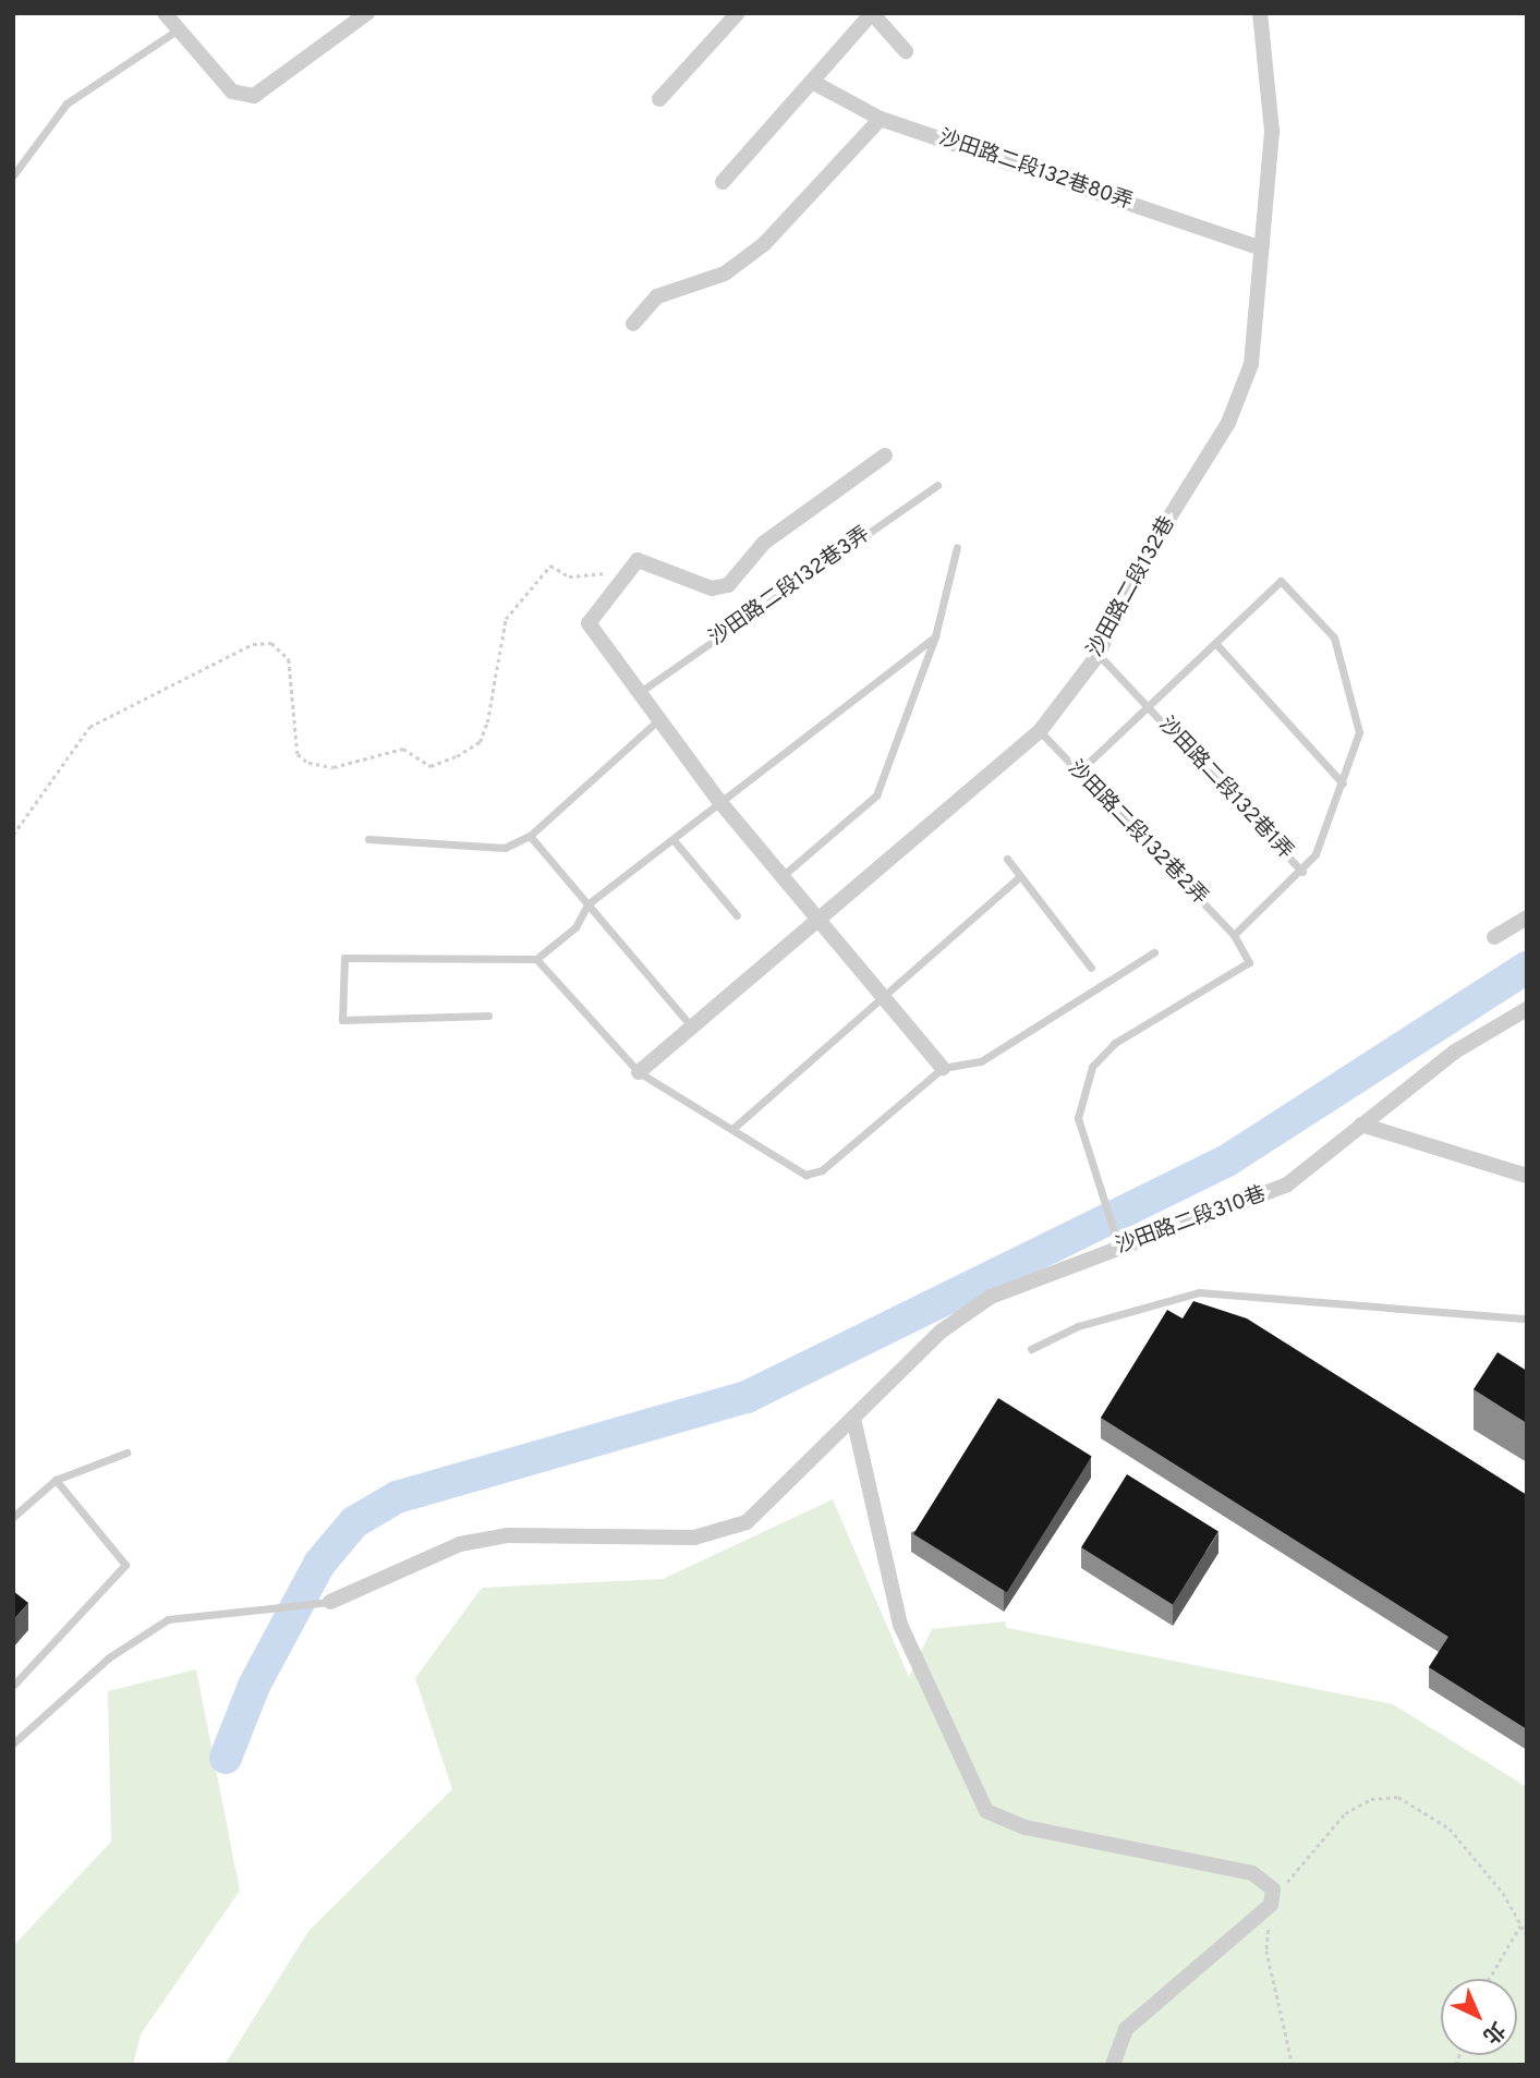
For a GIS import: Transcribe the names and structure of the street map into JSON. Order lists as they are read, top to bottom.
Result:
{
  "streets": {
    "street": ["沙田路二段132巷80弄", "沙田路二段132巷", "沙田路二段310巷"],
    "lane": ["沙田路二段132巷3弄", "沙田路二段132巷1弄", "沙田路二段132巷2弄"]
  },
  "crossings": [
    ["沙田路二段132巷80弄", "沙田路二段132巷"],
    ["沙田路二段132巷", "沙田路二段132巷1弄"],
    ["沙田路二段132巷", "沙田路二段132巷2弄"],
    ["沙田路二段132巷1弄", "沙田路二段132巷2弄"]
  ],
  "north": "bottom right"
}
